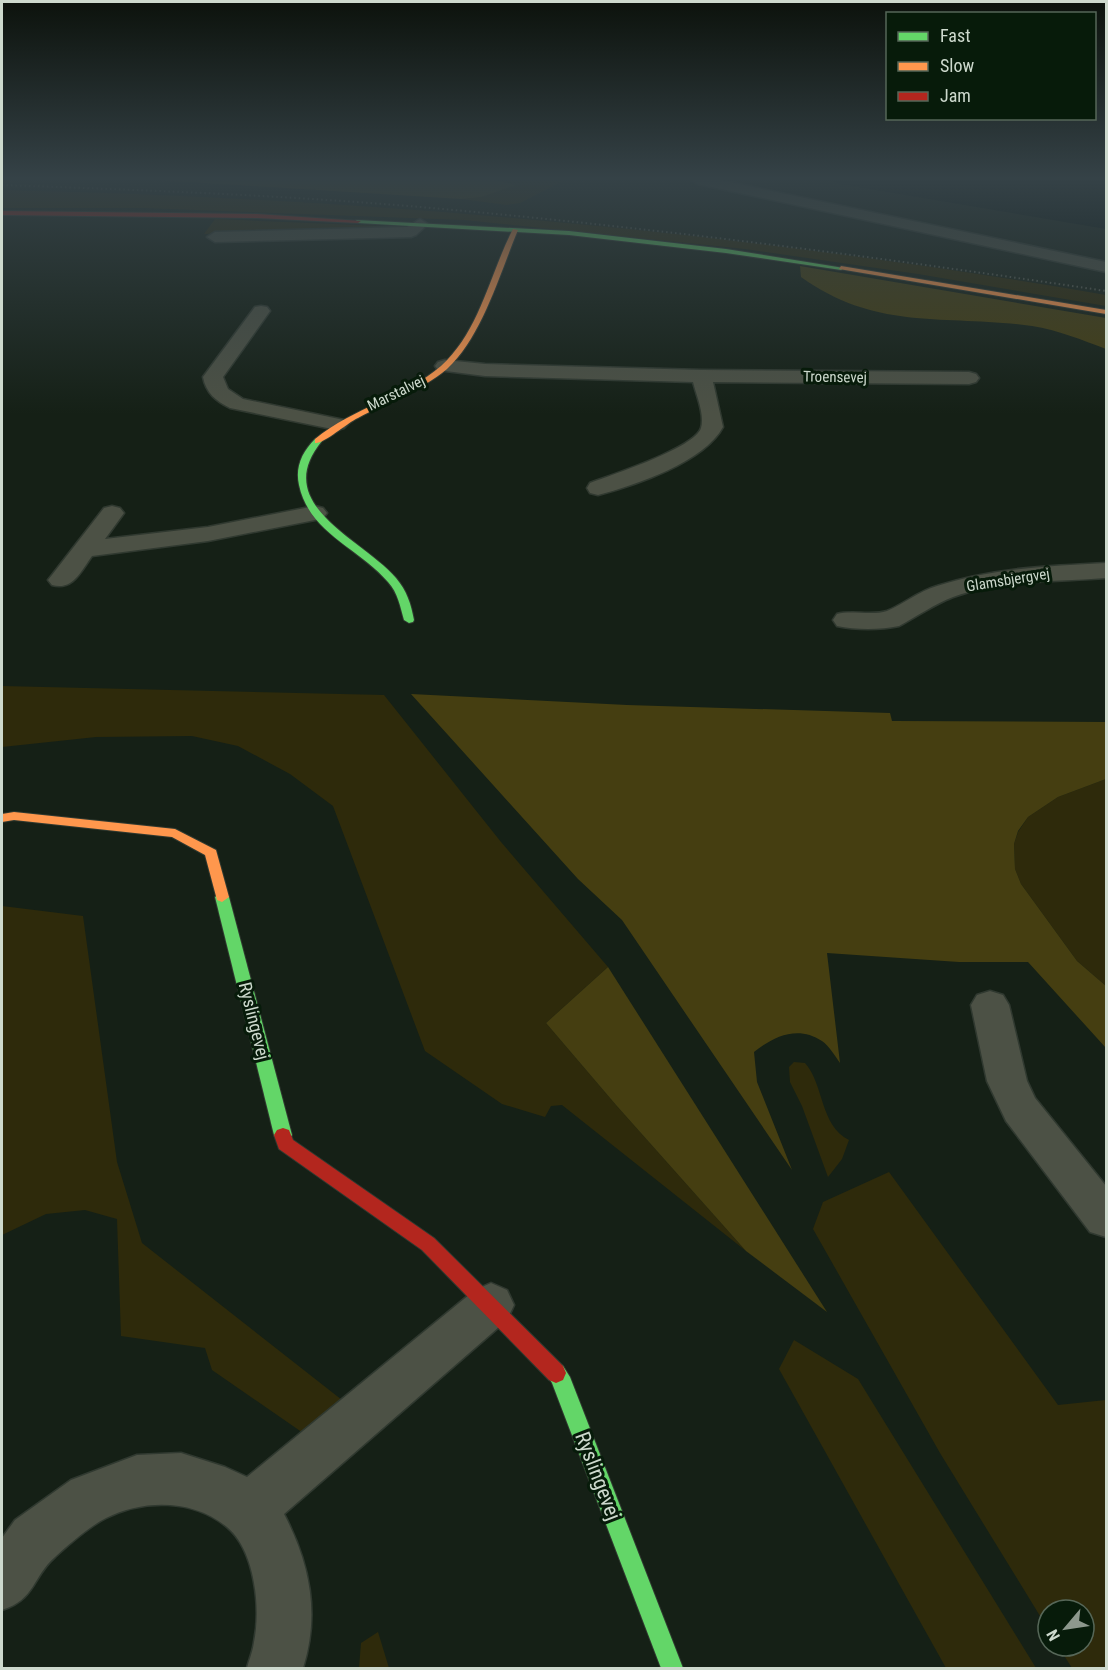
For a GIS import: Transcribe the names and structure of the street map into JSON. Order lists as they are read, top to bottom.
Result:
{
  "streets": {
    "street": [
      "Troensevej",
      "Marstalvej",
      "Glamsbjergvej",
      "Ryslingevej"
    ]
  },
  "crossings": [
    ["Troensevej", "Marstalvej"]
  ],
  "legend": ["Fast", "Slow", "Jam"],
  "north": "bottom left"
}
